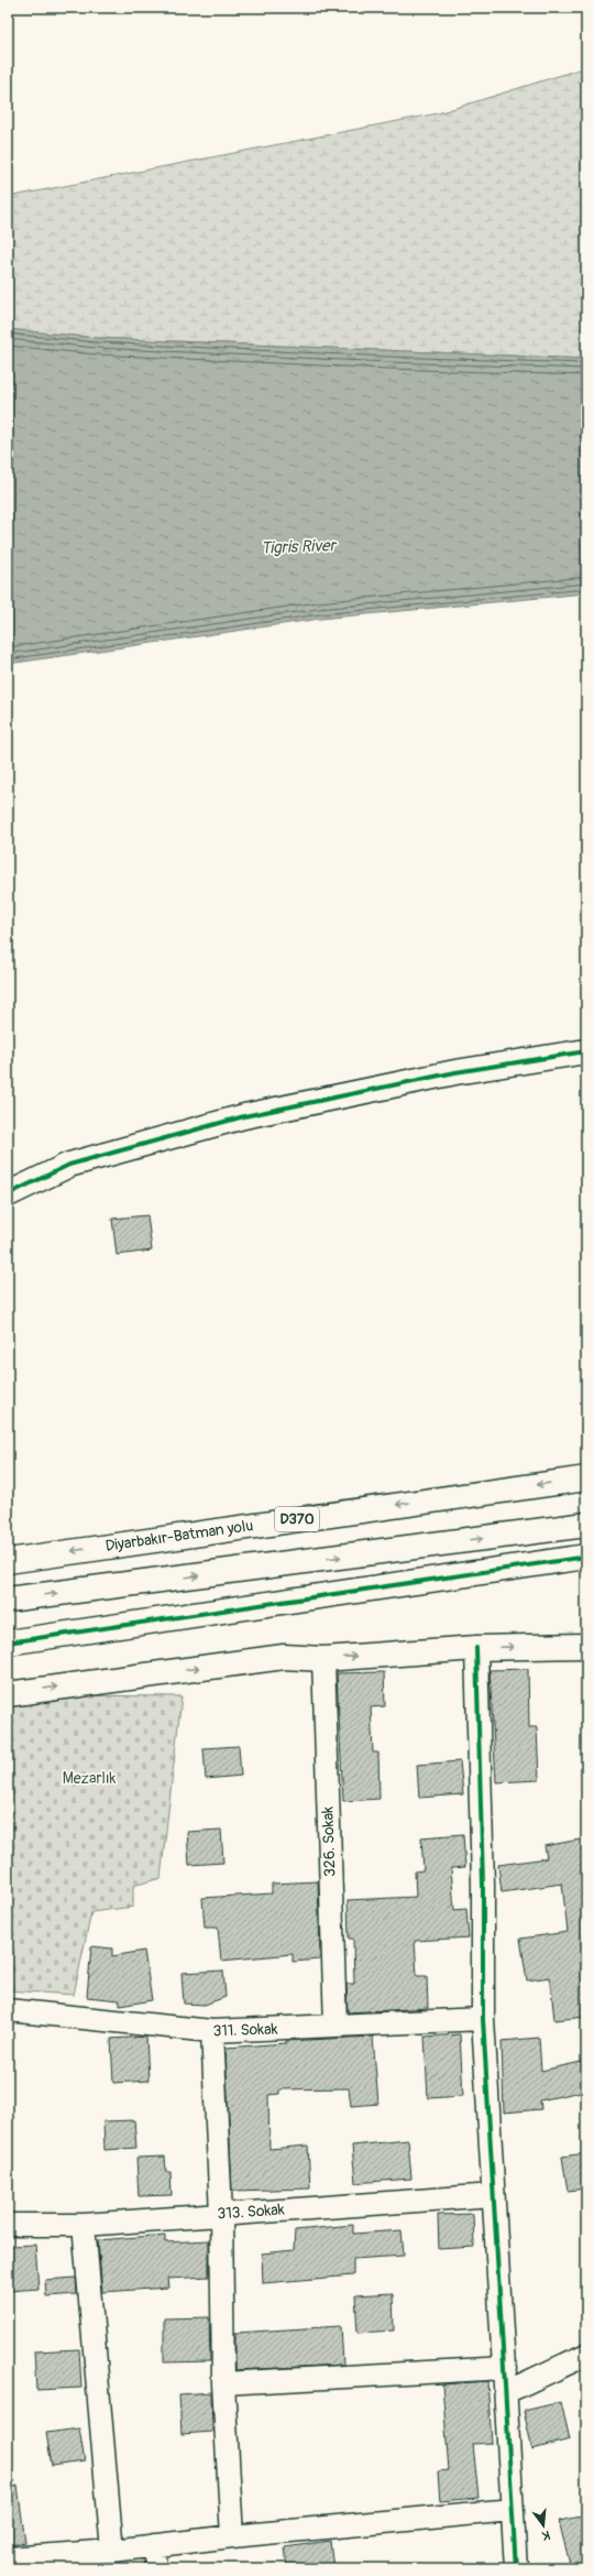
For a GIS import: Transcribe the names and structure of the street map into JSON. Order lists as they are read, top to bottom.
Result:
{
  "streets": {
    "main road": ["D370", "Diyarbakır-Batman yolu"],
    "street": ["326. Sokak", "311. Sokak", "313. Sokak"]
  },
  "crossings": [
    ["326. Sokak", "311. Sokak"]
  ],
  "water": ["Tigris River"],
  "parks": ["Mezarlık"],
  "north": "bottom"
}
